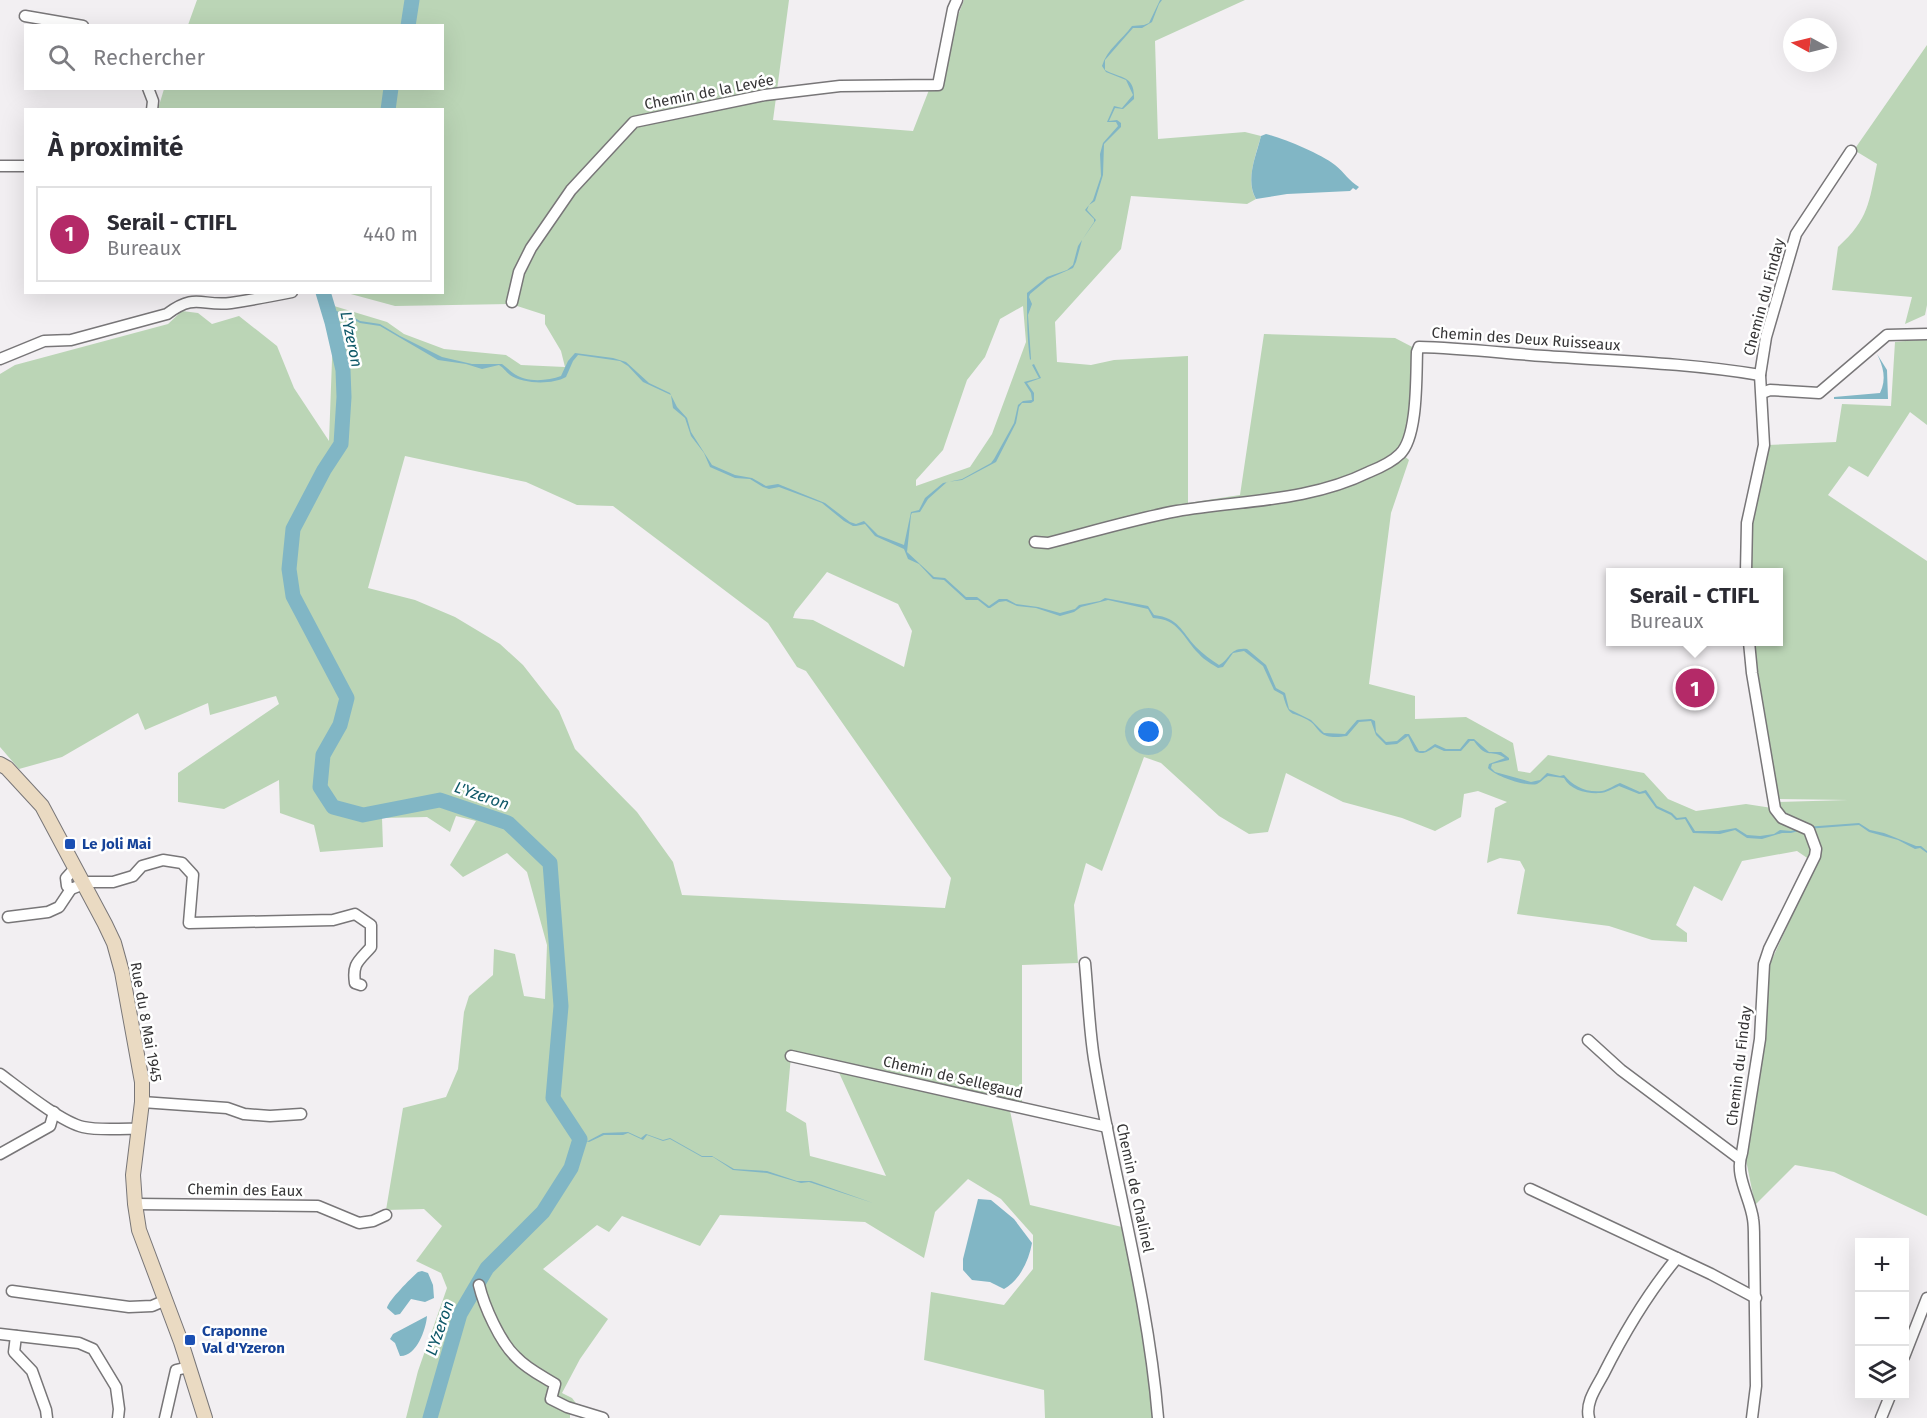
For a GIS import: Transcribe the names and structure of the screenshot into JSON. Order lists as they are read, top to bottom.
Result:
{
  "streets": {
    "main road": ["Rue du 8 Mai 1945"],
    "street": [
      "Chemin de la Levée",
      "Chemin du Finday",
      "Chemin des Deux Ruisseaux",
      "Chemin de Sellegaud",
      "Chemin de Chalinel",
      "Chemin des Eaux"
    ]
  },
  "crossings": [
    ["Chemin du Finday", "Chemin des Deux Ruisseaux"],
    ["Rue du 8 Mai 1945", "Chemin des Eaux"],
    ["Chemin de Sellegaud", "Chemin de Chalinel"]
  ],
  "water": ["L'Yzeron"],
  "places": {
    "transit": ["Le Joli Mai", "Craponne Val d'Yzeron"]
  },
  "north": "left",
  "page": {
    "search": "Rechercher",
    "heading": "À proximité",
    "list": [
      {
        "mark": "1",
        "name": "Serail - CTIFL",
        "note": "Bureaux",
        "value": "440 m"
      }
    ],
    "popup": ["Serail - CTIFL", "Bureaux"],
    "pins": "1",
    "map_buttons": ["+", "−"]
  }
}
